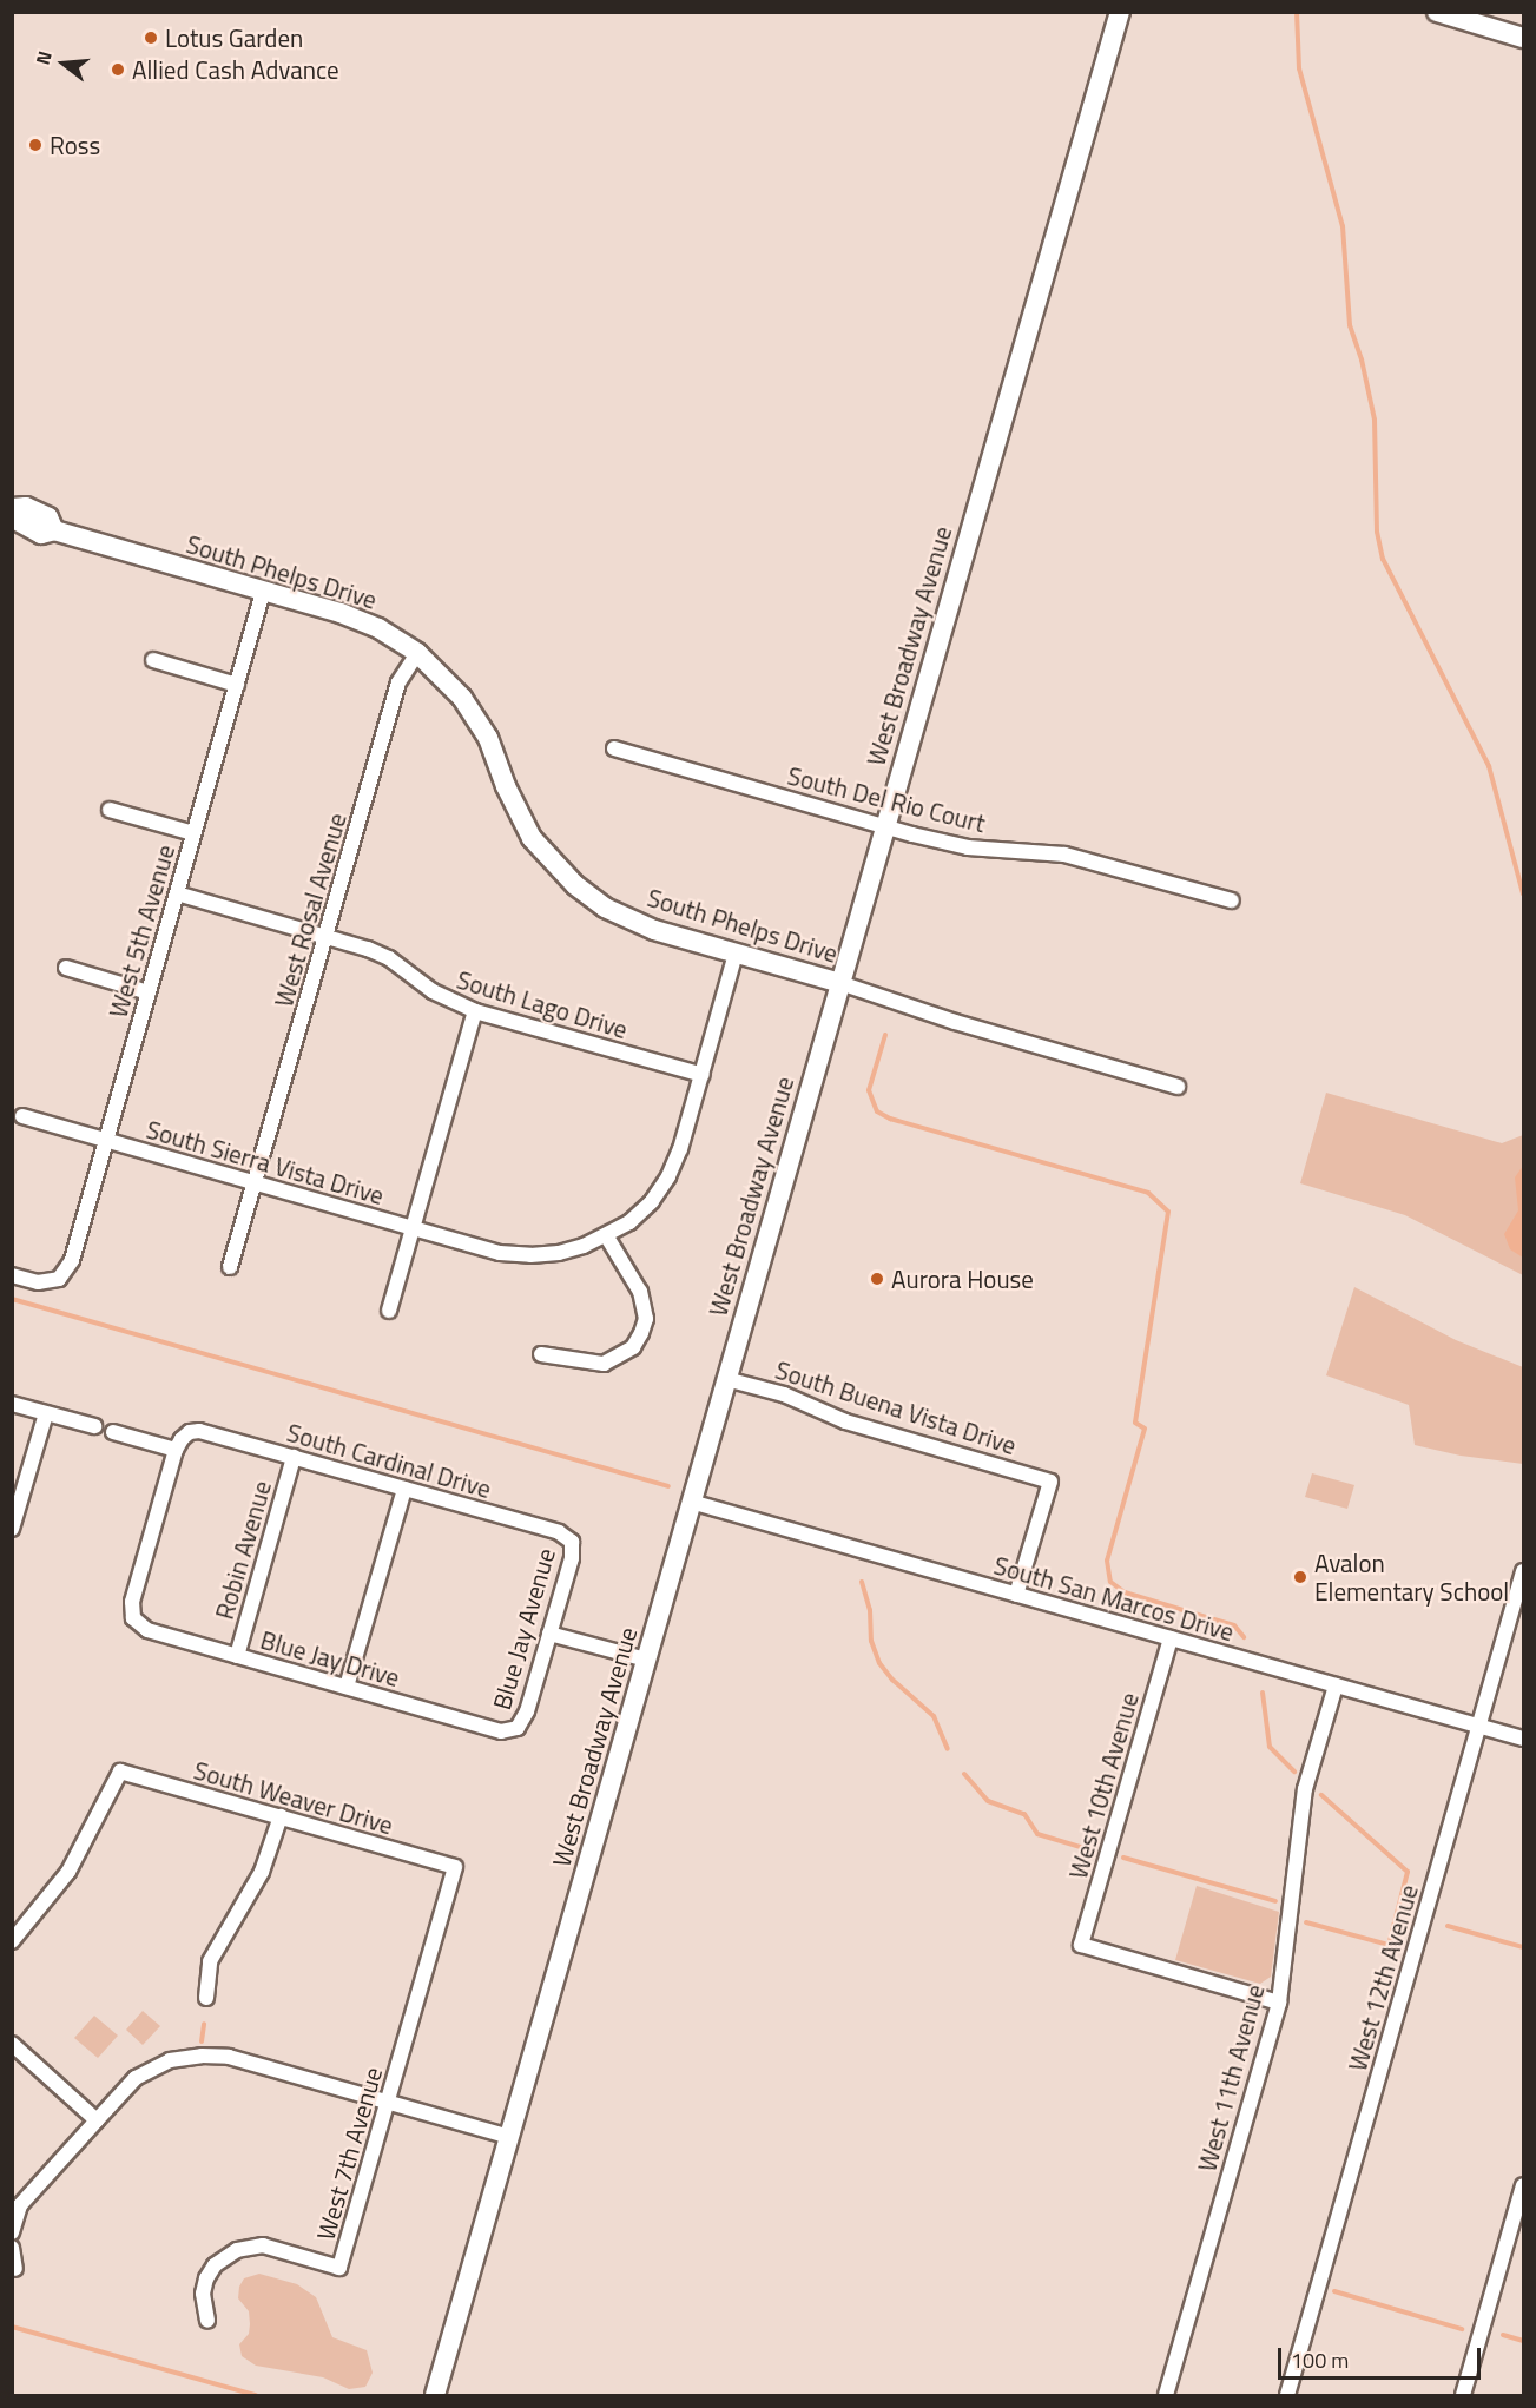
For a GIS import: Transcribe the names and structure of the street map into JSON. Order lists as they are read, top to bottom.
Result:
{
  "streets": {
    "main road": ["South Phelps Drive", "West Broadway Avenue"],
    "street": [
      "South Del Rio Court",
      "West Rosal Avenue",
      "West 5th Avenue",
      "South Lago Drive",
      "South Sierra Vista Drive",
      "South Buena Vista Drive",
      "South Cardinal Drive",
      "Robin Avenue",
      "South San Marcos Drive",
      "Blue Jay Avenue",
      "Blue Jay Drive",
      "West 10th Avenue",
      "South Weaver Drive",
      "West 12th Avenue",
      "West 11th Avenue",
      "West 7th Avenue"
    ]
  },
  "crossings": [
    ["South Phelps Drive", "West Broadway Avenue"],
    ["South Phelps Drive", "West Rosal Avenue"],
    ["South Phelps Drive", "West 5th Avenue"],
    ["South Phelps Drive", "South Sierra Vista Drive"],
    ["West Broadway Avenue", "South Del Rio Court"],
    ["West Broadway Avenue", "South Buena Vista Drive"],
    ["West Broadway Avenue", "South San Marcos Drive"],
    ["West Rosal Avenue", "South Lago Drive"],
    ["West Rosal Avenue", "South Sierra Vista Drive"],
    ["West 5th Avenue", "South Lago Drive"],
    ["West 5th Avenue", "South Sierra Vista Drive"],
    ["South Lago Drive", "South Sierra Vista Drive"],
    ["South Buena Vista Drive", "South San Marcos Drive"],
    ["South Cardinal Drive", "Robin Avenue"],
    ["South Cardinal Drive", "Blue Jay Avenue"],
    ["South Cardinal Drive", "Blue Jay Drive"],
    ["Robin Avenue", "Blue Jay Drive"],
    ["South San Marcos Drive", "West 10th Avenue"],
    ["South San Marcos Drive", "West 12th Avenue"],
    ["South San Marcos Drive", "West 11th Avenue"],
    ["Blue Jay Avenue", "Blue Jay Drive"],
    ["West 10th Avenue", "West 11th Avenue"],
    ["South Weaver Drive", "West 7th Avenue"]
  ],
  "places": [
    "Lotus Garden",
    "Allied Cash Advance",
    "Ross",
    "Aurora House",
    "Avalon Elementary School"
  ],
  "scale_bar": "100 m",
  "north": "left"
}
